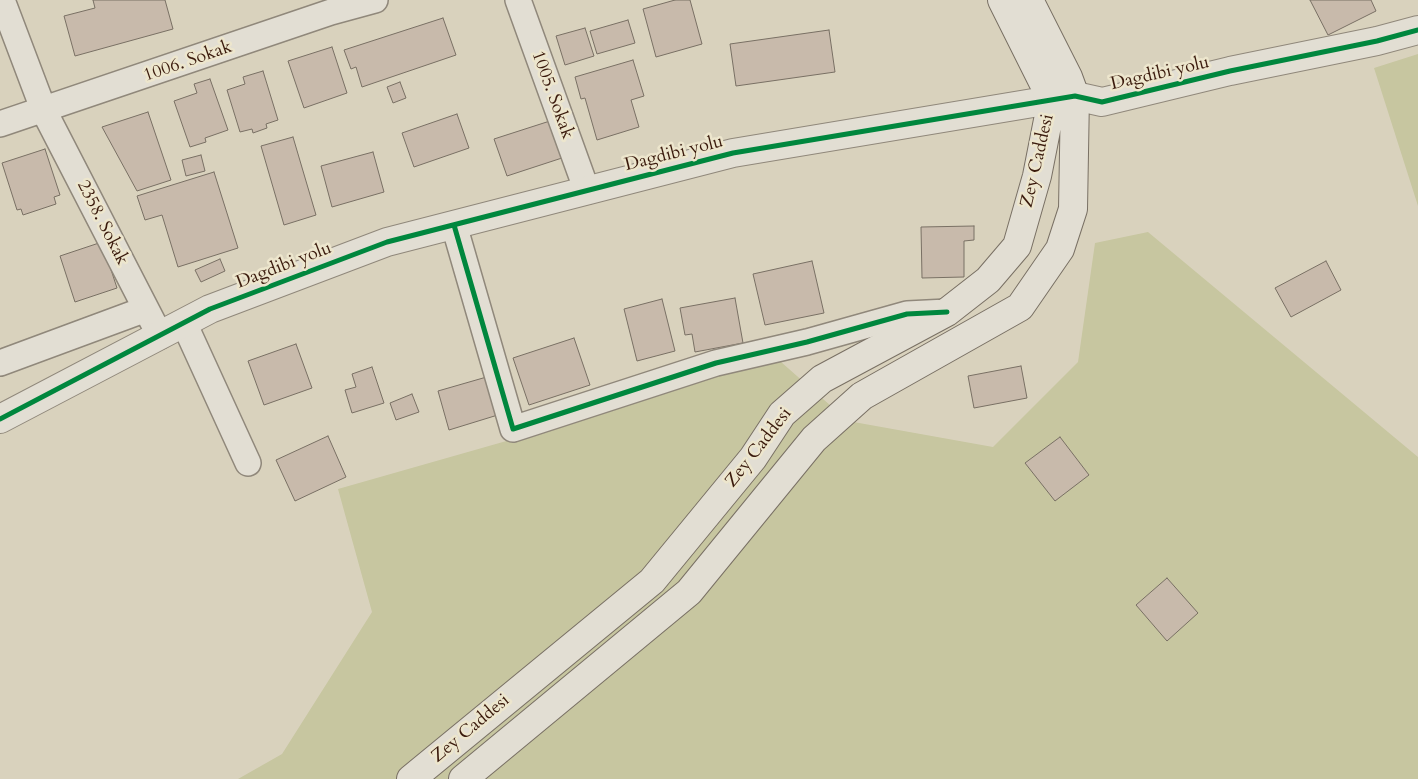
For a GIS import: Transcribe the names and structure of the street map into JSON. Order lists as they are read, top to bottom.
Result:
{
  "streets": {
    "main road": ["Dagdibi yolu", "Zey Caddesi"],
    "street": ["1006. Sokak", "1005. Sokak", "2358. Sokak"]
  },
  "crossings": [
    ["1006. Sokak", "2358. Sokak"],
    ["Dagdibi yolu", "1005. Sokak"],
    ["Dagdibi yolu", "Zey Caddesi"],
    ["Dagdibi yolu", "2358. Sokak"]
  ]
}
